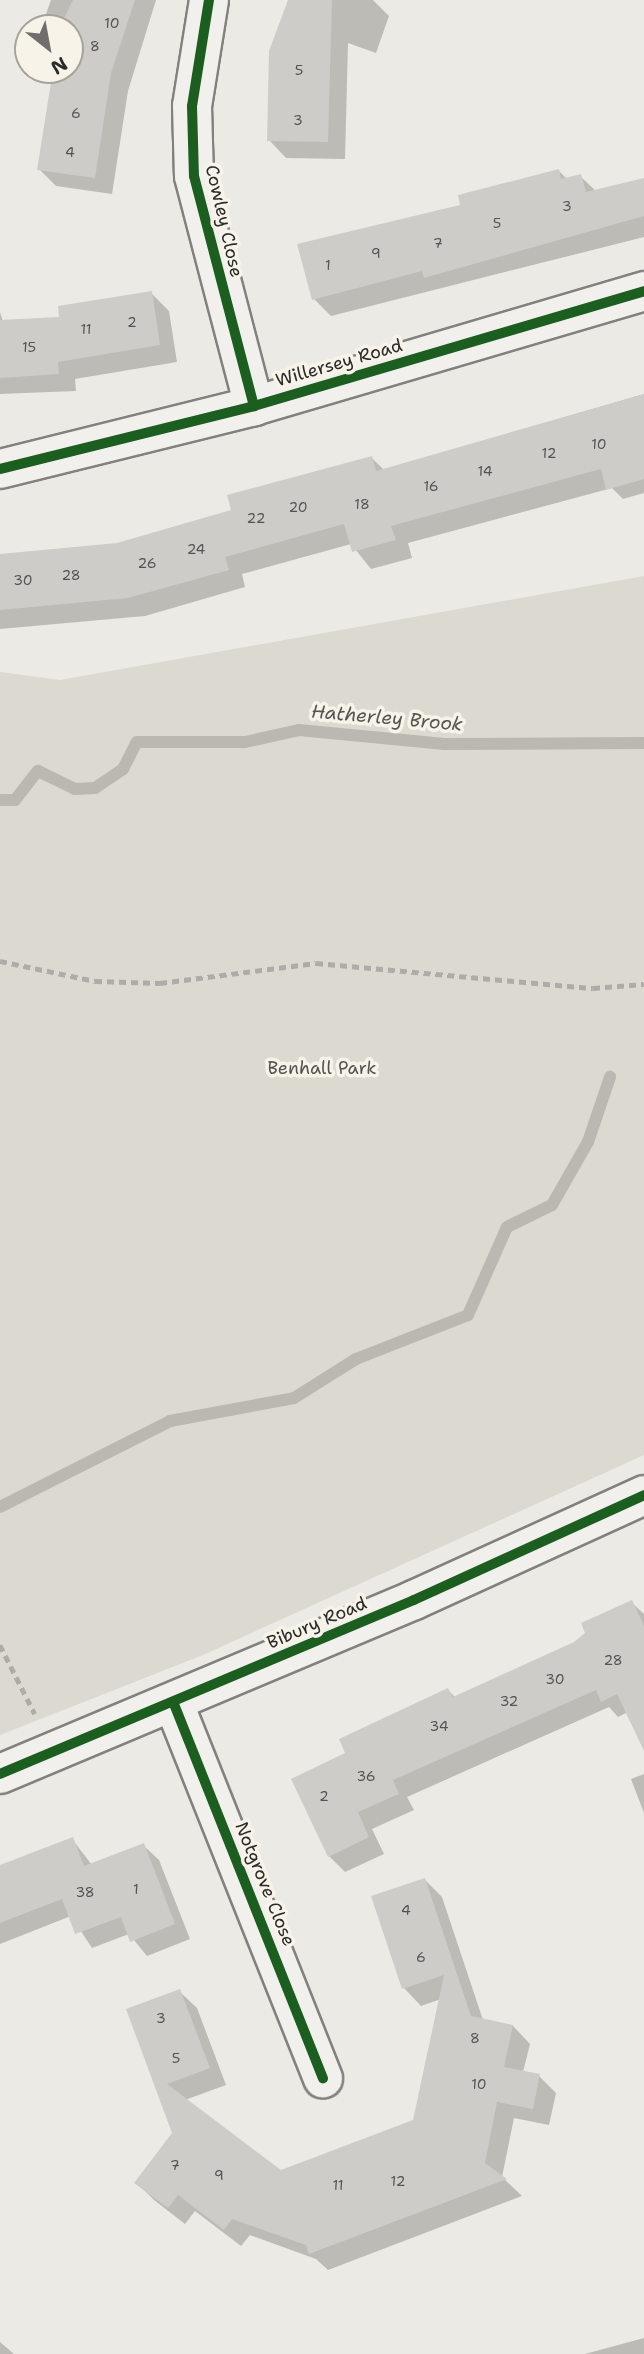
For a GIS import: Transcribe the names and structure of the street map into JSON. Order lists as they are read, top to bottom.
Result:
{
  "streets": {
    "street": [
      "Cowley Close",
      "Willersey Road",
      "Bibury Road",
      "Notgrove Close"
    ]
  },
  "crossings": [
    ["Cowley Close", "Willersey Road"],
    ["Bibury Road", "Notgrove Close"]
  ],
  "water": ["Hatherley Brook"],
  "parks": ["Benhall Park"],
  "house_numbers": [
    "10",
    "8",
    "5",
    "6",
    "3",
    "4",
    "3",
    "5",
    "7",
    "9",
    "1",
    "2",
    "11",
    "15",
    "10",
    "12",
    "14",
    "16",
    "18",
    "20",
    "22",
    "24",
    "26",
    "28",
    "30",
    "28",
    "30",
    "32",
    "34",
    "36",
    "2",
    "1",
    "38",
    "4",
    "6",
    "3",
    "8",
    "5",
    "10",
    "7",
    "9",
    "12",
    "11"
  ],
  "north": "bottom right"
}
